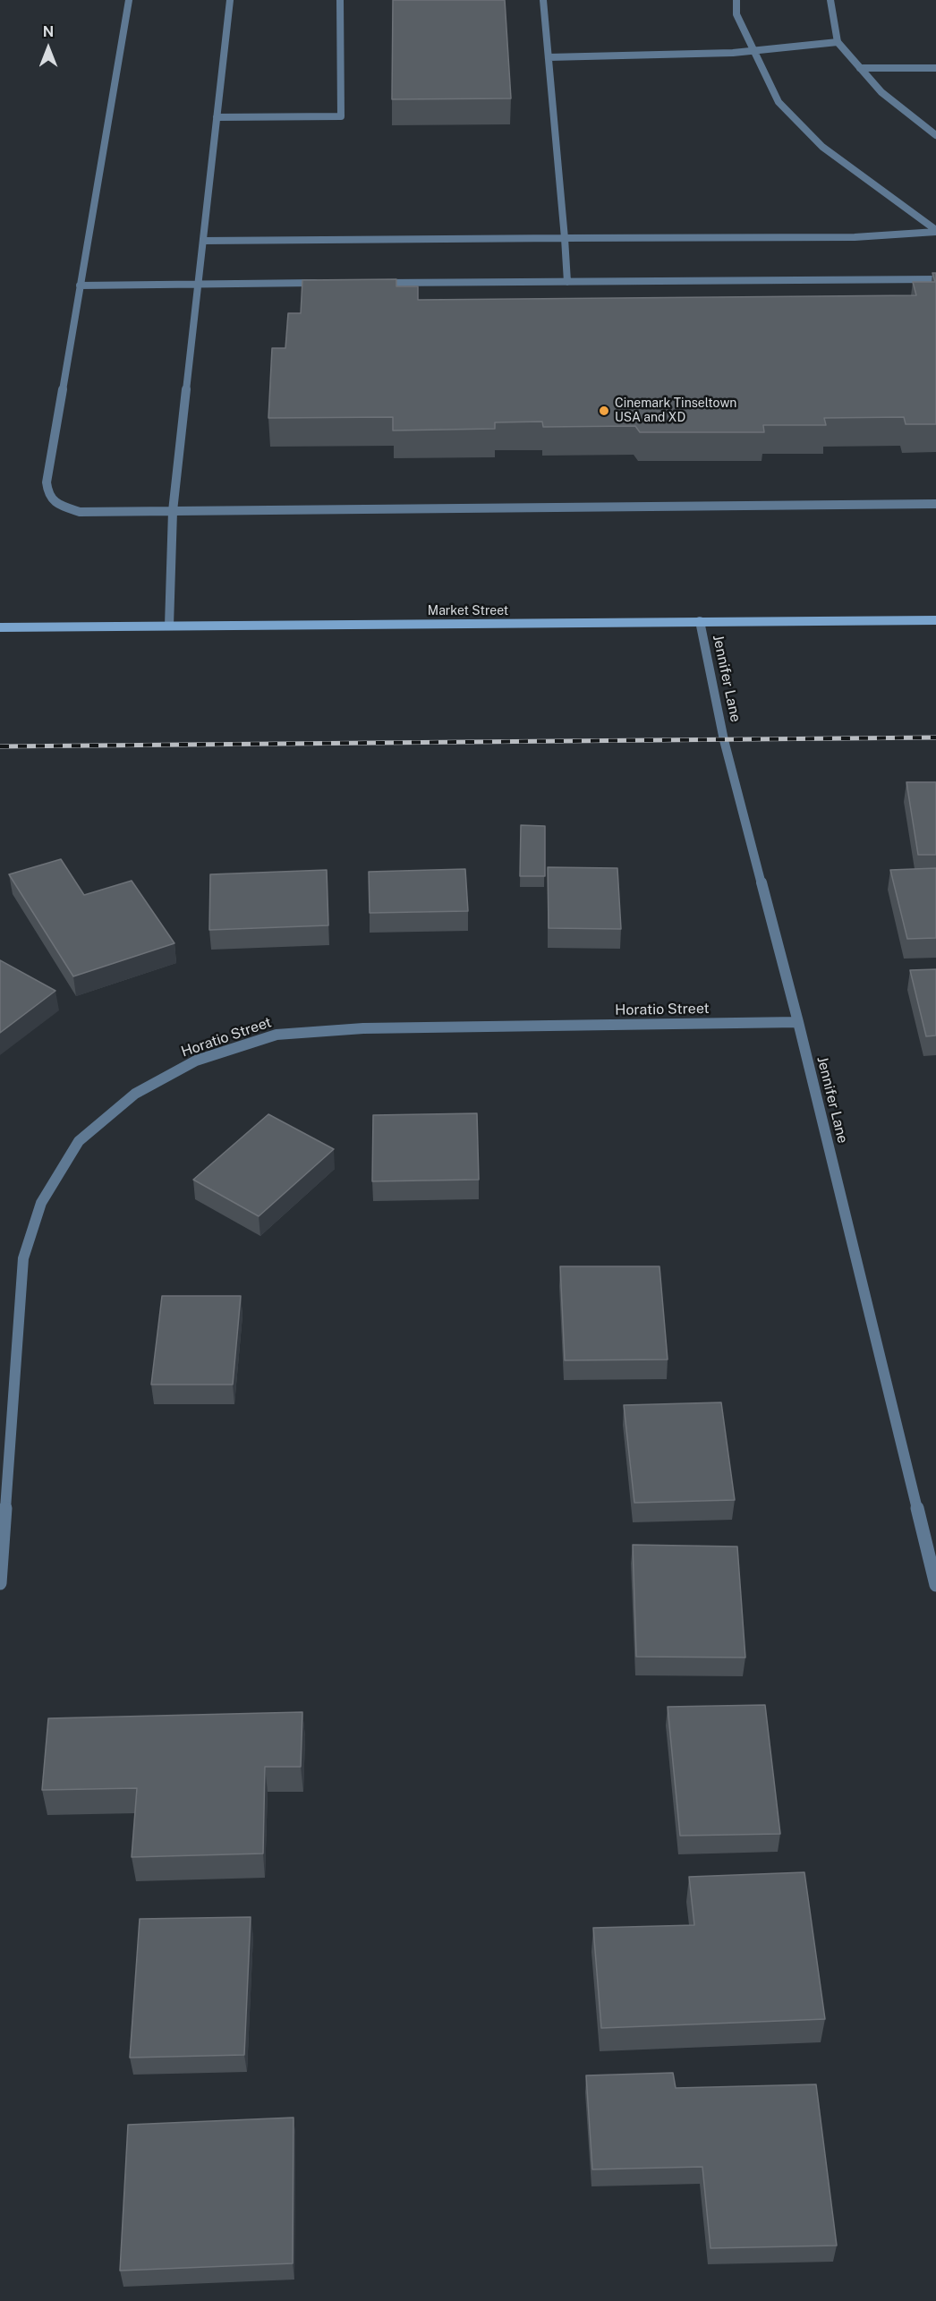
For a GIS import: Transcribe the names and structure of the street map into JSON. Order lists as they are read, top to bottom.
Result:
{
  "streets": {
    "main road": ["Market Street"],
    "street": ["Jennifer Lane", "Horatio Street"]
  },
  "crossings": [
    ["Market Street", "Jennifer Lane"],
    ["Jennifer Lane", "Horatio Street"]
  ],
  "places": ["Cinemark Tinseltown USA and XD"],
  "north": "top"
}
